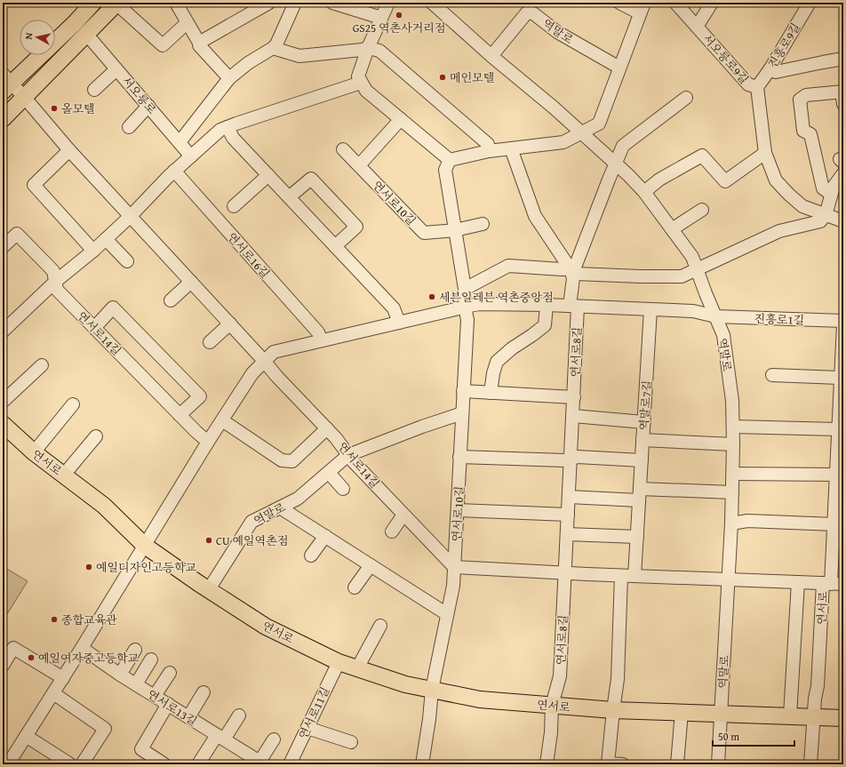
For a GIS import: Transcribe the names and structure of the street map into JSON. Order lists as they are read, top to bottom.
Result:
{
  "streets": {
    "main road": ["연서로"],
    "street": [
      "역말로",
      "진흥로9길",
      "서오릉로9길",
      "서오릉로",
      "연서로10길",
      "연서로16길",
      "진흥로1길",
      "연서로14길",
      "연서로8길",
      "역말로7길",
      "연서로13길",
      "연서로11길"
    ]
  },
  "crossings": [
    ["역말로", "진흥로1길"],
    ["역말로", "연서로14길"],
    ["역말로", "연서로"],
    ["진흥로9길", "서오릉로9길"],
    ["연서로10길", "연서로14길"],
    ["연서로10길", "연서로"],
    ["연서로8길", "연서로"],
    ["연서로", "연서로11길"]
  ],
  "places": [
    "GS25 역촌사거리점",
    "메인모텔",
    "올모텔",
    "세븐일레븐 역촌중앙점",
    "CU 예일역촌점",
    "예일디자인고등학교",
    "종합교육관",
    "예일여자중고등학교"
  ],
  "scale_bar": "50 m",
  "north": "left"
}
